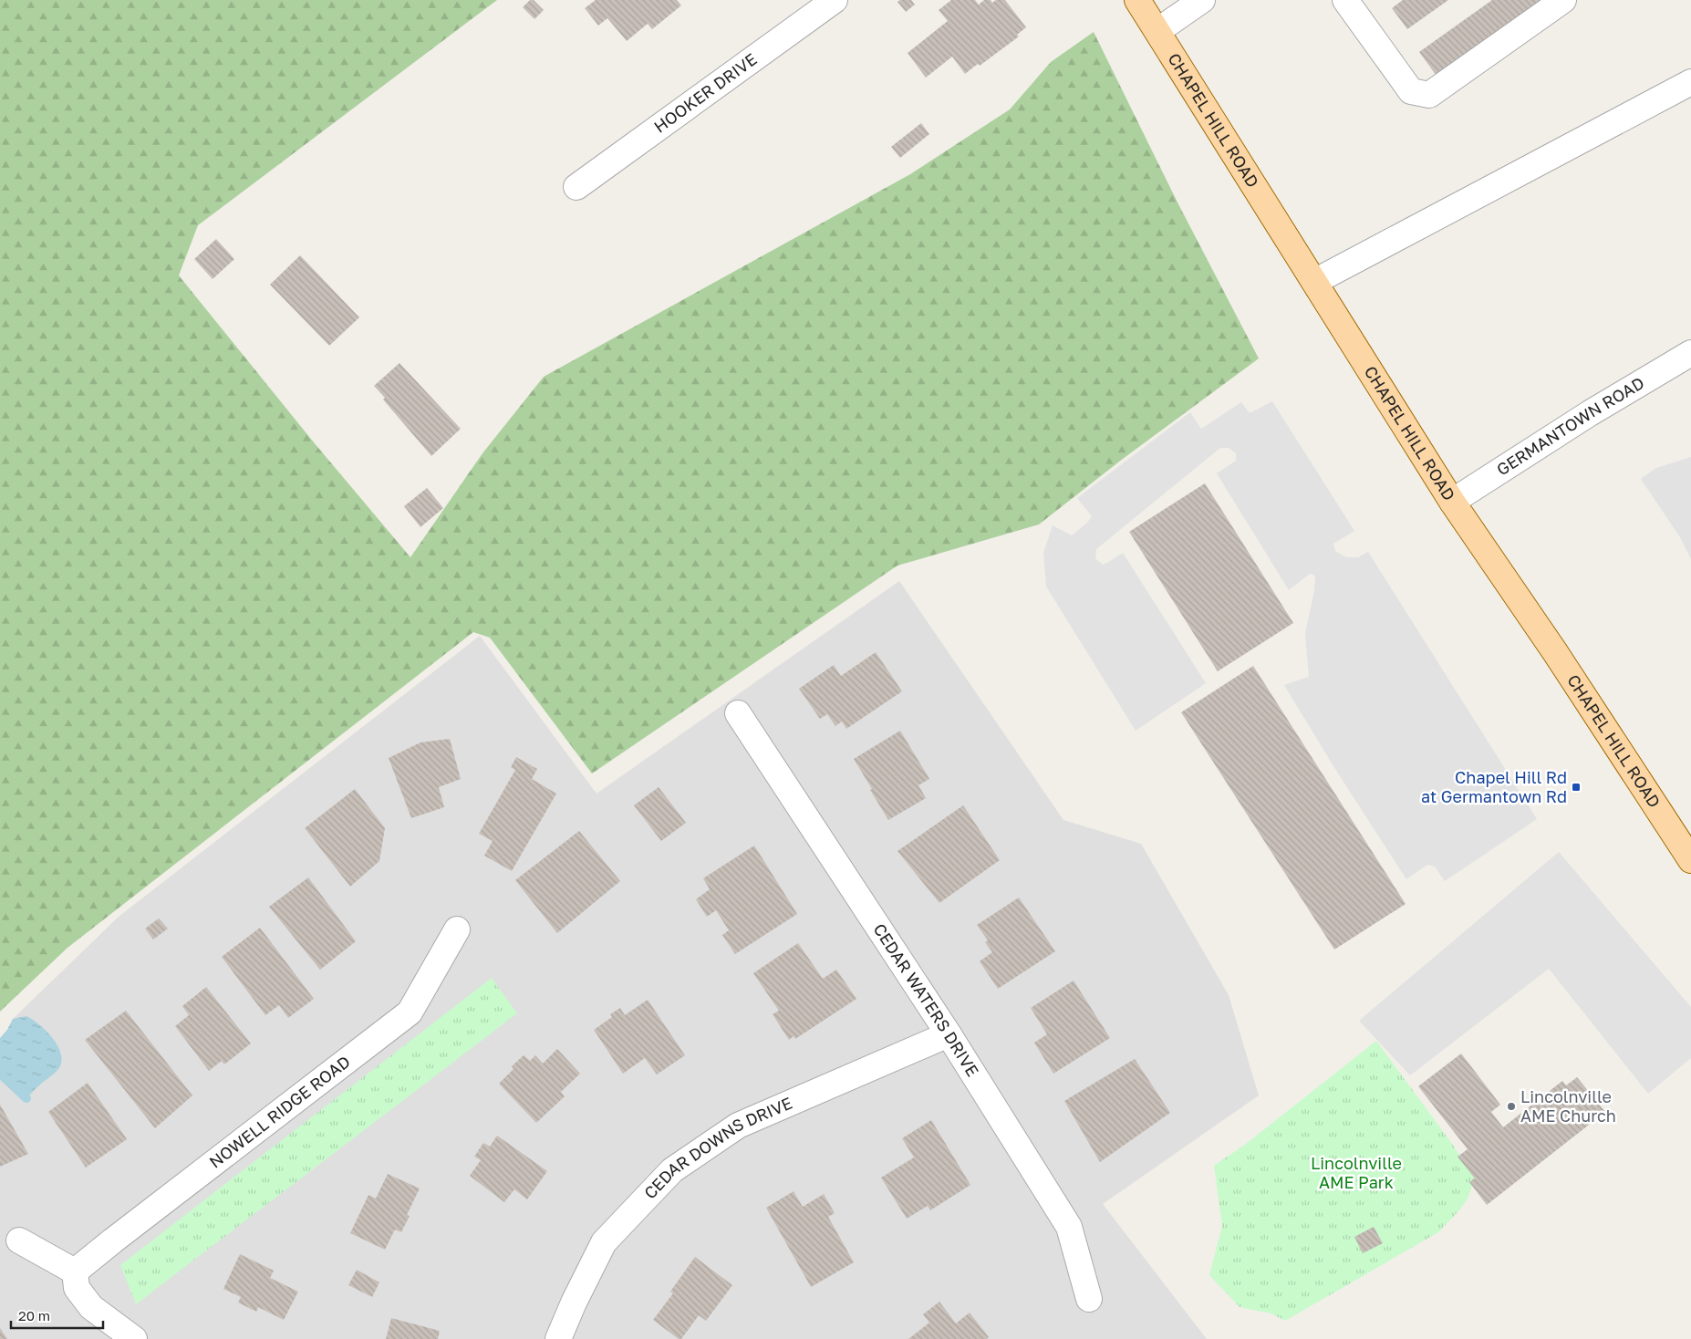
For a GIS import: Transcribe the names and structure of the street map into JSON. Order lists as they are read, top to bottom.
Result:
{
  "streets": {
    "main road": ["CHAPEL HILL ROAD"],
    "street": [
      "HOOKER DRIVE",
      "GERMANTOWN ROAD",
      "CEDAR WATERS DRIVE",
      "NOWELL RIDGE ROAD",
      "CEDAR DOWNS DRIVE"
    ]
  },
  "crossings": [
    ["CHAPEL HILL ROAD", "GERMANTOWN ROAD"],
    ["CEDAR WATERS DRIVE", "CEDAR DOWNS DRIVE"]
  ],
  "parks": ["Lincolnville AME Park"],
  "places": {
    "transit": ["Chapel Hill Rd at Germantown Rd"],
    "other": ["Lincolnville AME Church"]
  },
  "scale_bar": "20 m"
}
